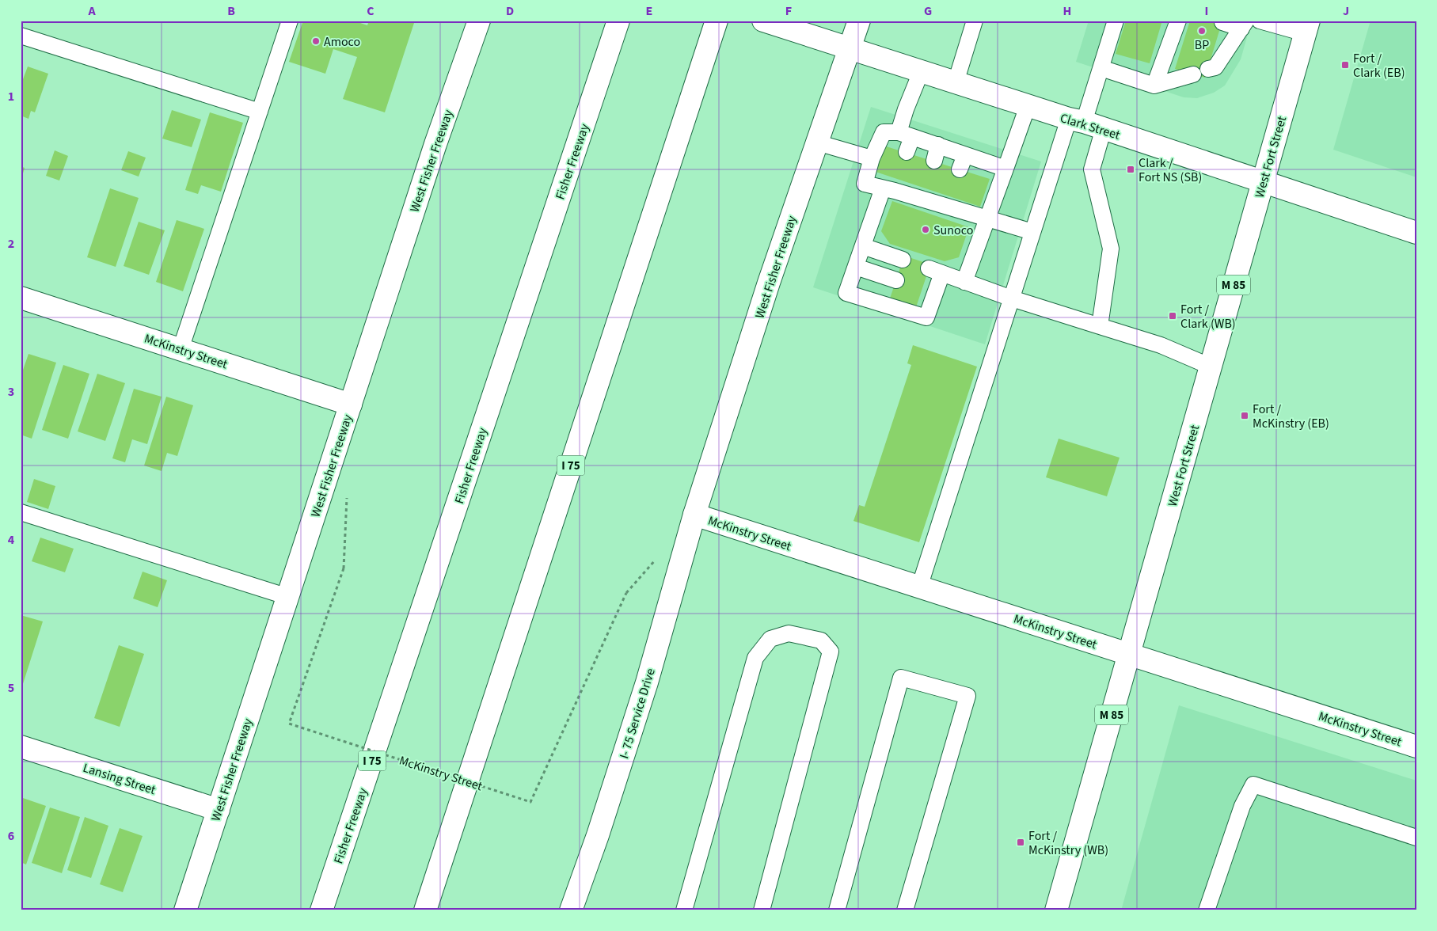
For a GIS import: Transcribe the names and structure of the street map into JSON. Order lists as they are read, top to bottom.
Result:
{
  "streets": {
    "main road": [
      "Clark Street",
      "West Fort Street",
      "West Fisher Freeway",
      "Fisher Freeway",
      "M 85",
      "McKinstry Street",
      "I 75",
      "I- 75 Service Drive",
      "Lansing Street"
    ]
  },
  "crossings": [
    ["Clark Street", "West Fort Street"],
    ["Clark Street", "West Fisher Freeway"],
    ["West Fort Street", "McKinstry Street"],
    ["West Fisher Freeway", "McKinstry Street"],
    ["West Fisher Freeway", "I- 75 Service Drive"],
    ["West Fisher Freeway", "Lansing Street"],
    ["McKinstry Street", "I- 75 Service Drive"]
  ],
  "places": {
    "other": ["BP", "Amoco", "Sunoco"],
    "transit": [
      "Fort / Clark (EB)",
      "Clark / Fort NS (SB)",
      "Fort / Clark (WB)",
      "Fort / McKinstry (EB)",
      "Fort / McKinstry (WB)"
    ]
  },
  "grid": {
    "columns": [
      "A",
      "B",
      "C",
      "D",
      "E",
      "F",
      "G",
      "H",
      "I",
      "J"
    ],
    "rows": [
      "1",
      "2",
      "3",
      "4",
      "5",
      "6"
    ]
  }
}
